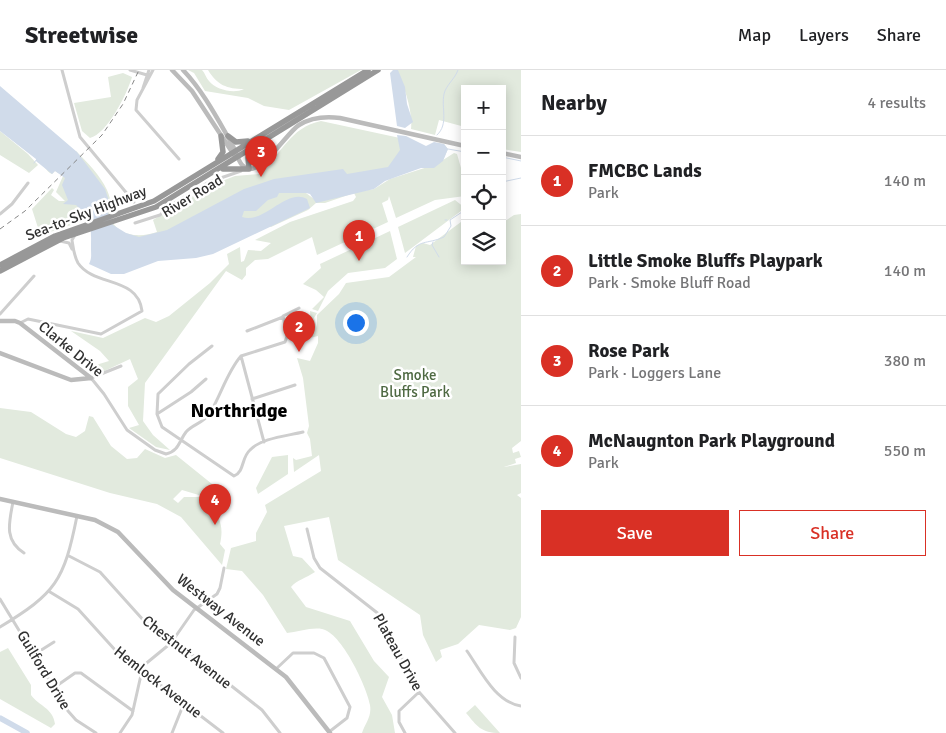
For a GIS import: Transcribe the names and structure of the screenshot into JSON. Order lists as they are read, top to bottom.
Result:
{
  "streets": {
    "highway": ["Sea-to-Sky Highway"],
    "street": [
      "River Road",
      "Clarke Drive",
      "Westway Avenue",
      "Chestnut Avenue",
      "Plateau Drive",
      "Guilford Drive",
      "Hemlock Avenue"
    ]
  },
  "districts": ["Northridge"],
  "parks": ["Smoke Bluffs Park"],
  "page": {
    "header": "Streetwise",
    "nav": ["Map", "Layers", "Share"],
    "heading": ["Nearby", "4 results"],
    "map_buttons": ["+", "−"],
    "list": [
      {
        "mark": "1",
        "name": "FMCBC Lands",
        "note": "Park",
        "value": "140 m"
      },
      {
        "mark": "2",
        "name": "Little Smoke Bluffs Playpark",
        "note": "Park · Smoke Bluff Road",
        "value": "140 m"
      },
      {
        "mark": "3",
        "name": "Rose Park",
        "note": "Park · Loggers Lane",
        "value": "380 m"
      },
      {
        "mark": "4",
        "name": "McNaugnton Park Playground",
        "note": "Park",
        "value": "550 m"
      }
    ],
    "pins": [
      "3",
      "1",
      "2",
      "4"
    ],
    "buttons": ["Save", "Share"]
  }
}
